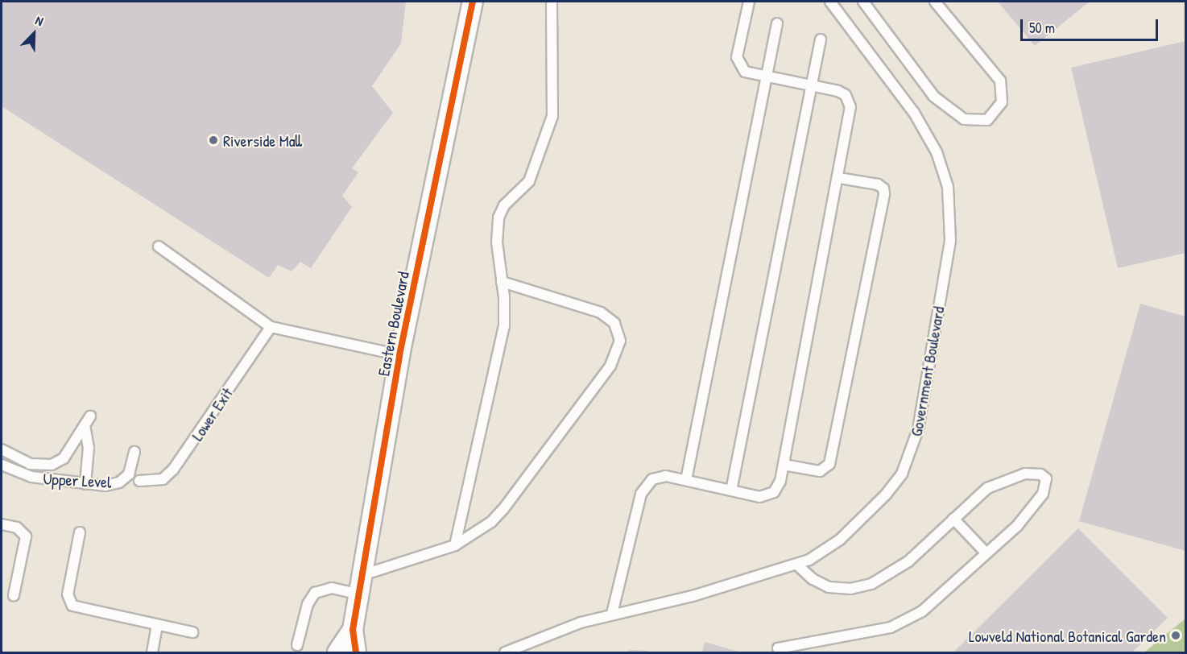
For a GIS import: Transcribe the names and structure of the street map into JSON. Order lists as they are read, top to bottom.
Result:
{
  "streets": {
    "street": ["Eastern Boulevard"],
    "lane": ["Government Boulevard", "Lower Exit", "Upper Level"]
  },
  "places": ["Riverside Mall", "Lowveld National Botanical Garden"],
  "scale_bar": "50 m",
  "north": "top right"
}
